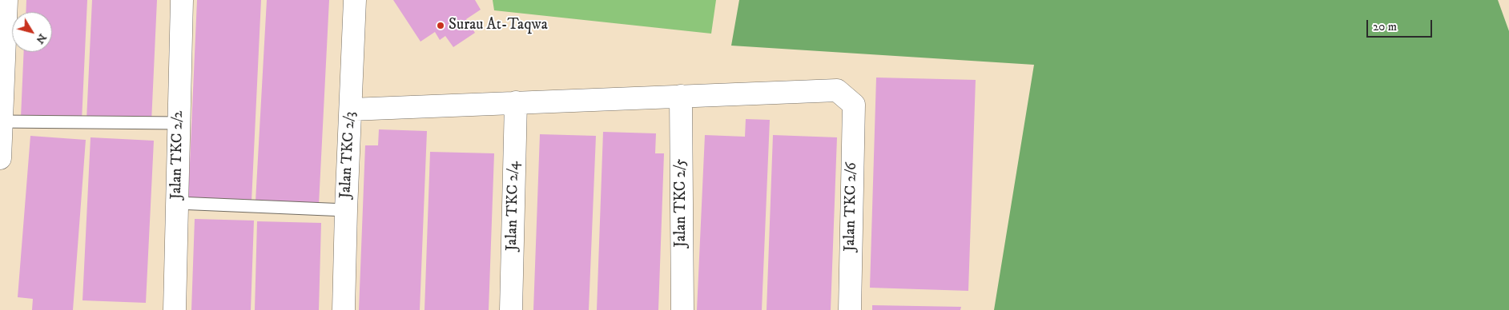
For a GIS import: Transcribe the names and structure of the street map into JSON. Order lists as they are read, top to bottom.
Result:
{
  "streets": {
    "street": [
      "Jalan TKC 2/2",
      "Jalan TKC 2/3",
      "Jalan TKC 2/5",
      "Jalan TKC 2/4",
      "Jalan TKC 2/6"
    ]
  },
  "crossings": [
    ["Jalan TKC 2/5", "Jalan TKC 2/6"]
  ],
  "places": ["Surau At-Taqwa"],
  "scale_bar": "20 m",
  "north": "bottom right"
}
